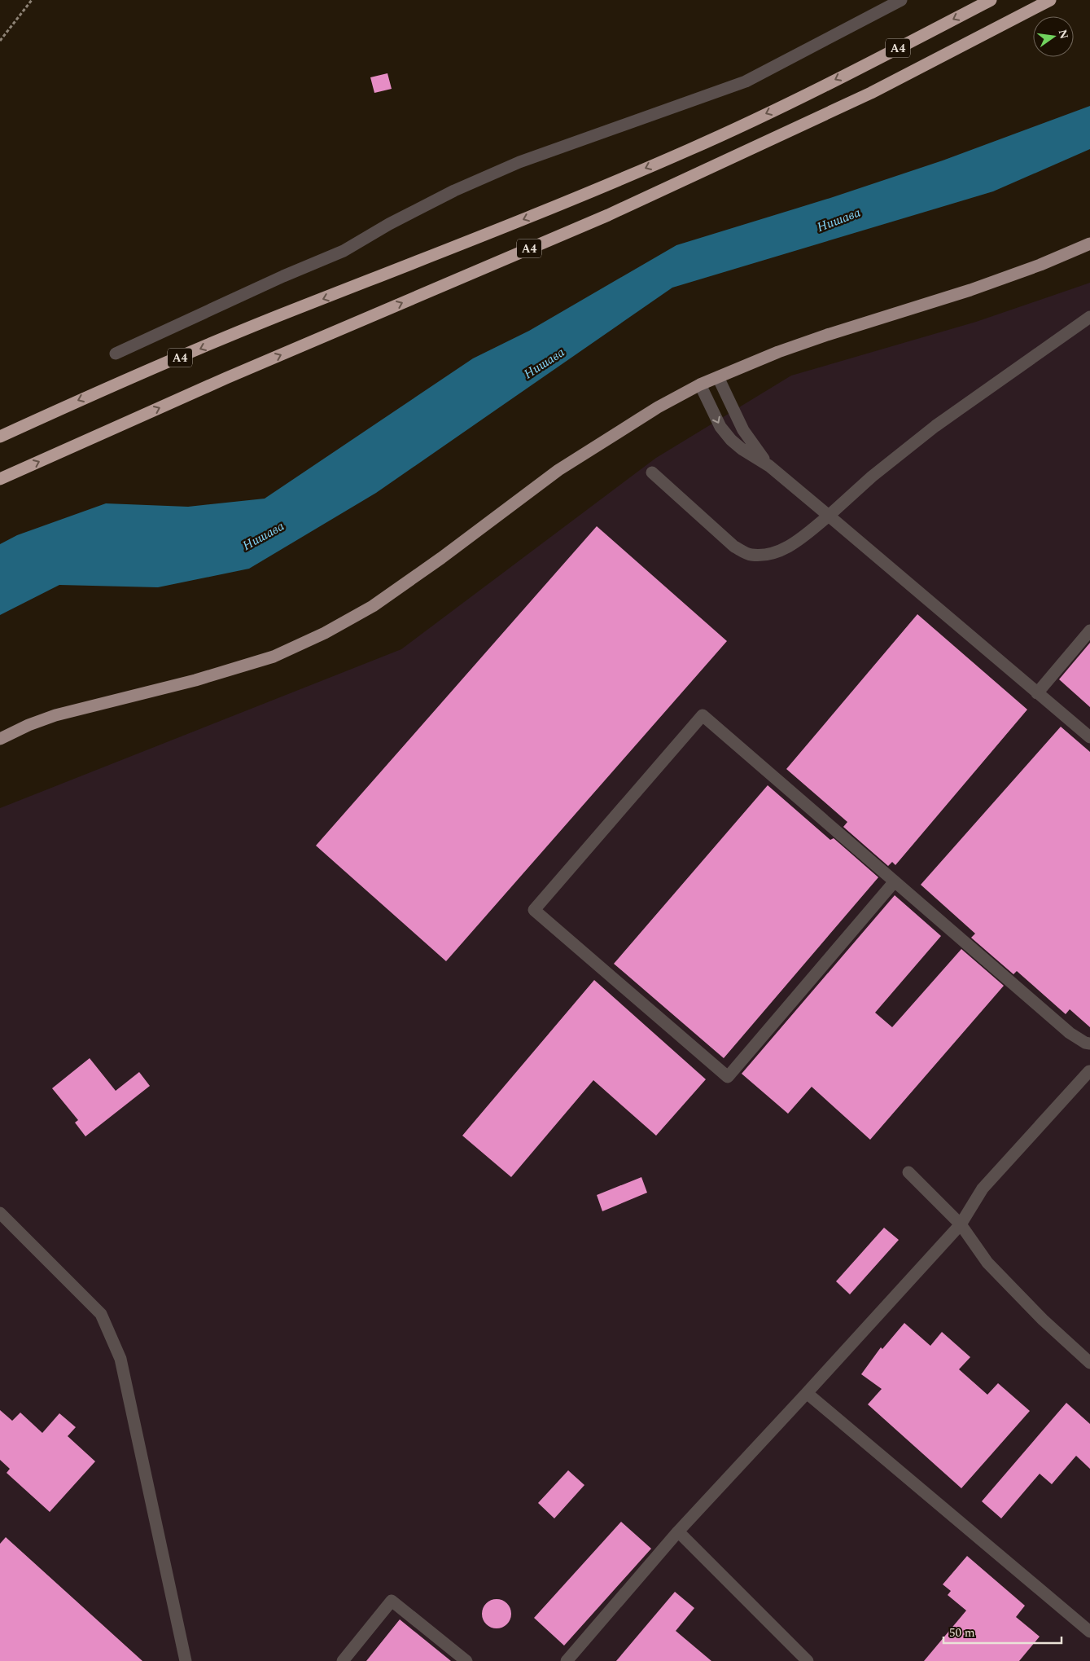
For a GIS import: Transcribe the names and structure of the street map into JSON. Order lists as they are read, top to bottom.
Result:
{
  "streets": {
    "highway": ["A4"]
  },
  "water": ["Нишава"],
  "scale_bar": "50 m",
  "north": "right"
}
